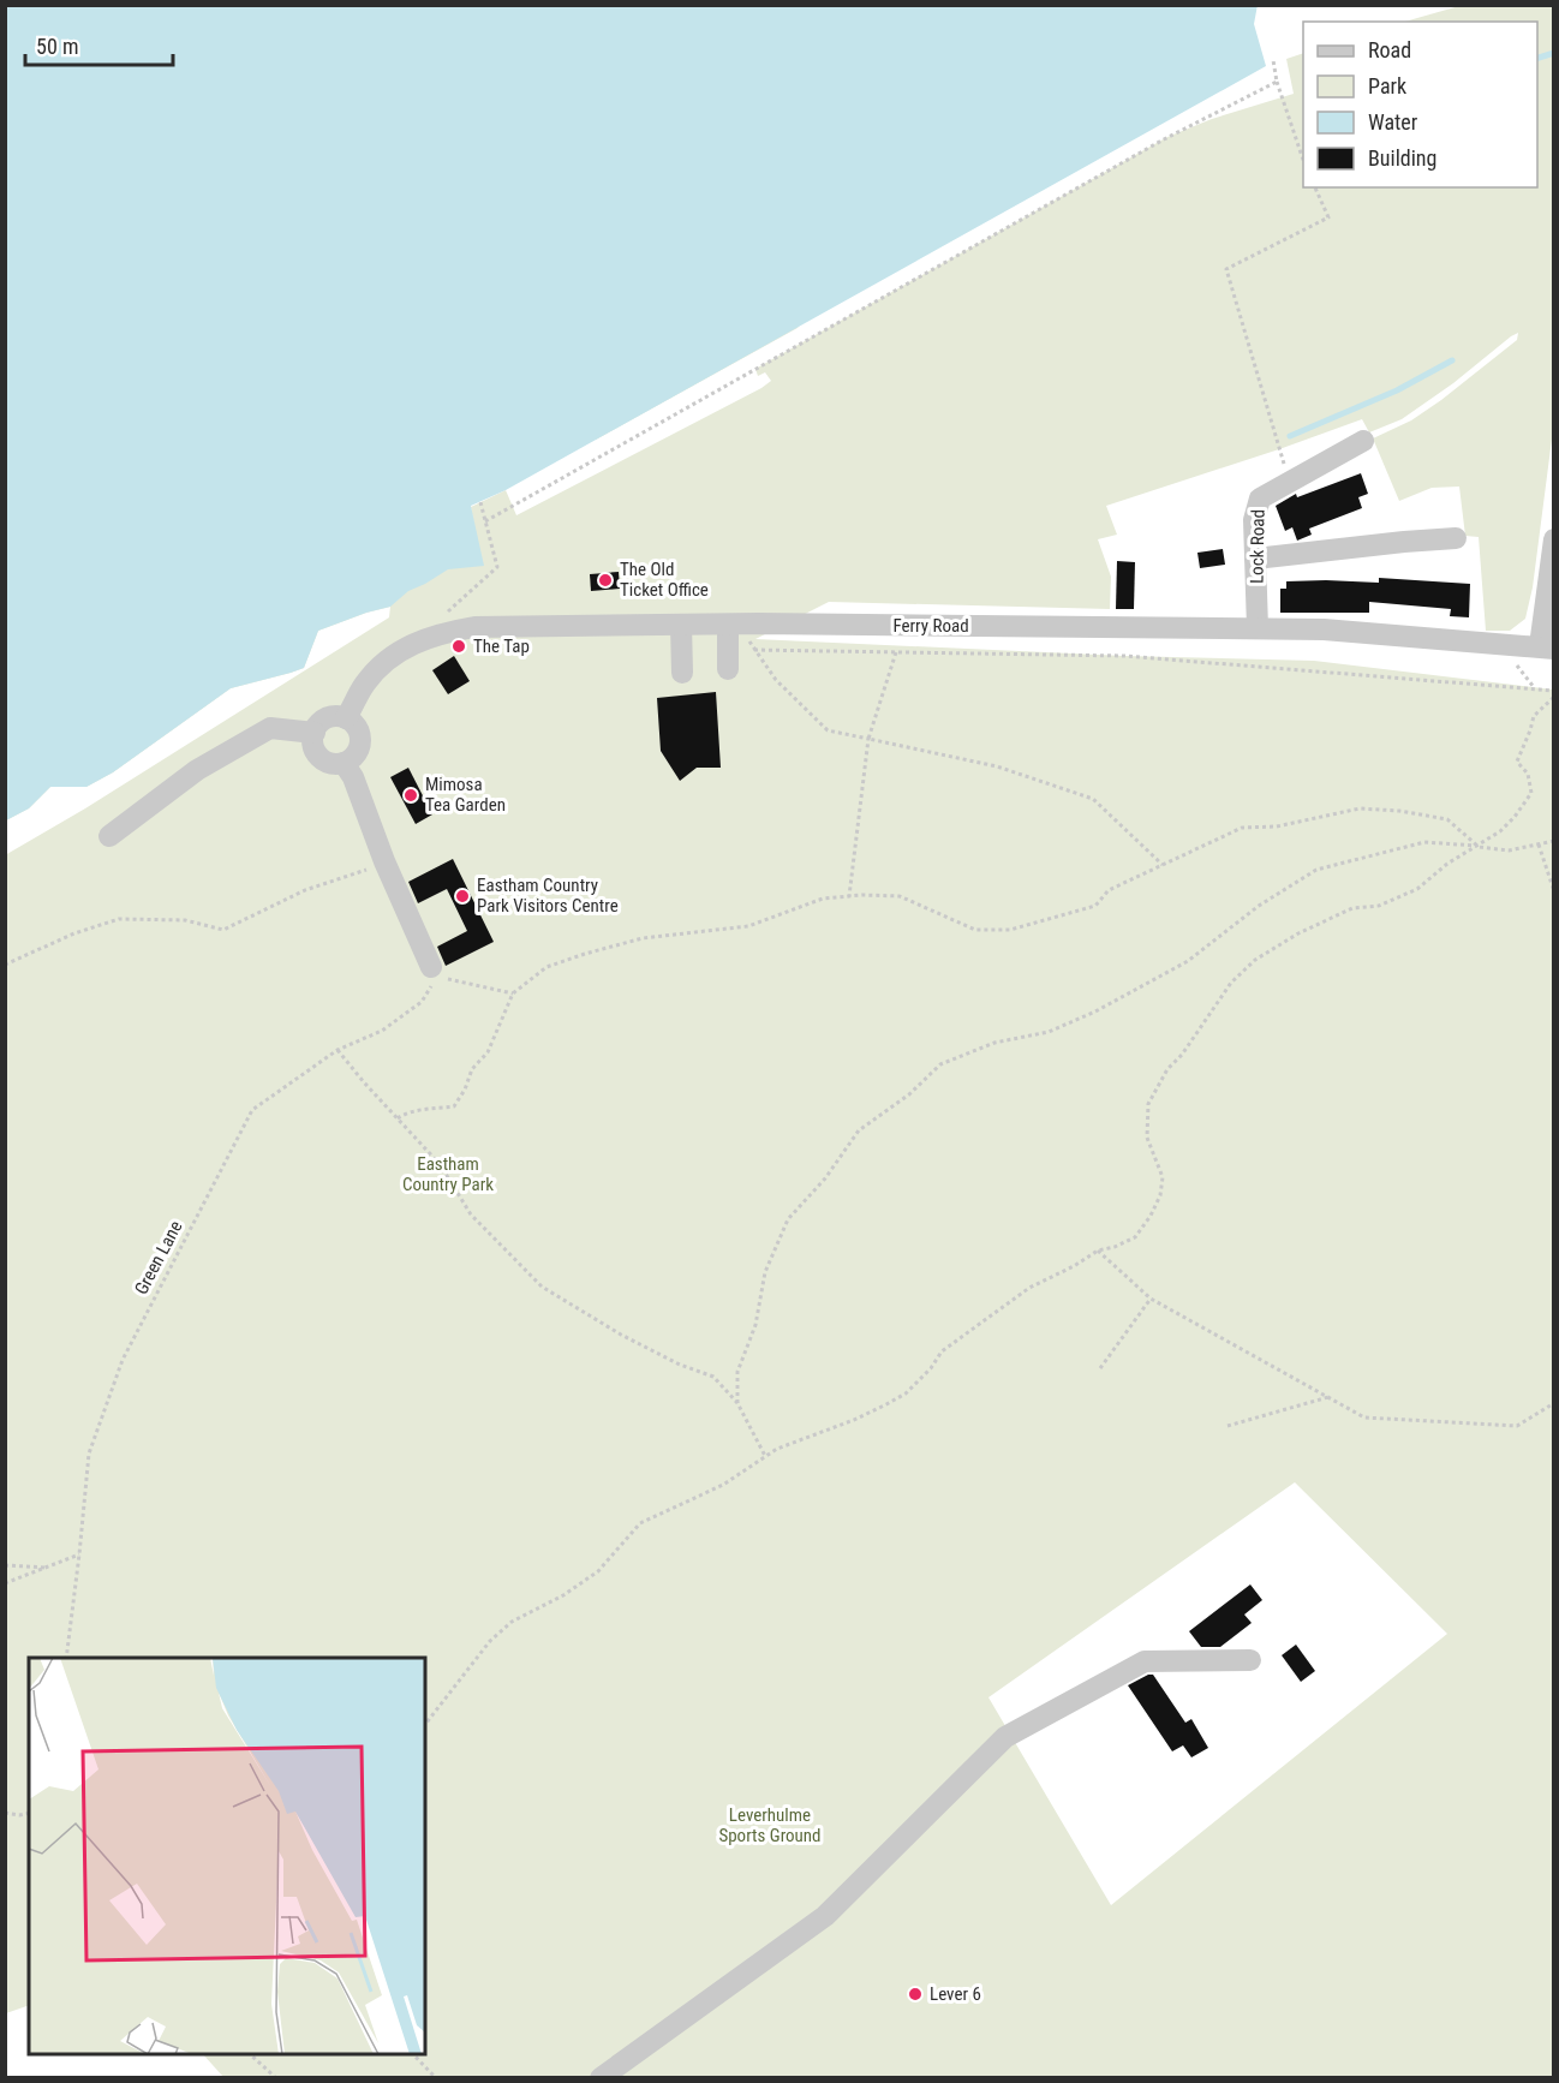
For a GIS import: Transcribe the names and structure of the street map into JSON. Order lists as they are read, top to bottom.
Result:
{
  "streets": {
    "street": ["Lock Road", "Ferry Road"],
    "path": ["Green Lane"]
  },
  "crossings": [
    ["Lock Road", "Ferry Road"]
  ],
  "parks": ["Eastham Country Park", "Leverhulme Sports Ground"],
  "places": [
    "The Old Ticket Office",
    "The Tap",
    "Mimosa Tea Garden",
    "Eastham Country Park Visitors Centre",
    "Lever 6"
  ],
  "legend": [
    "Road",
    "Park",
    "Water",
    "Building"
  ],
  "scale_bar": "50 m"
}
